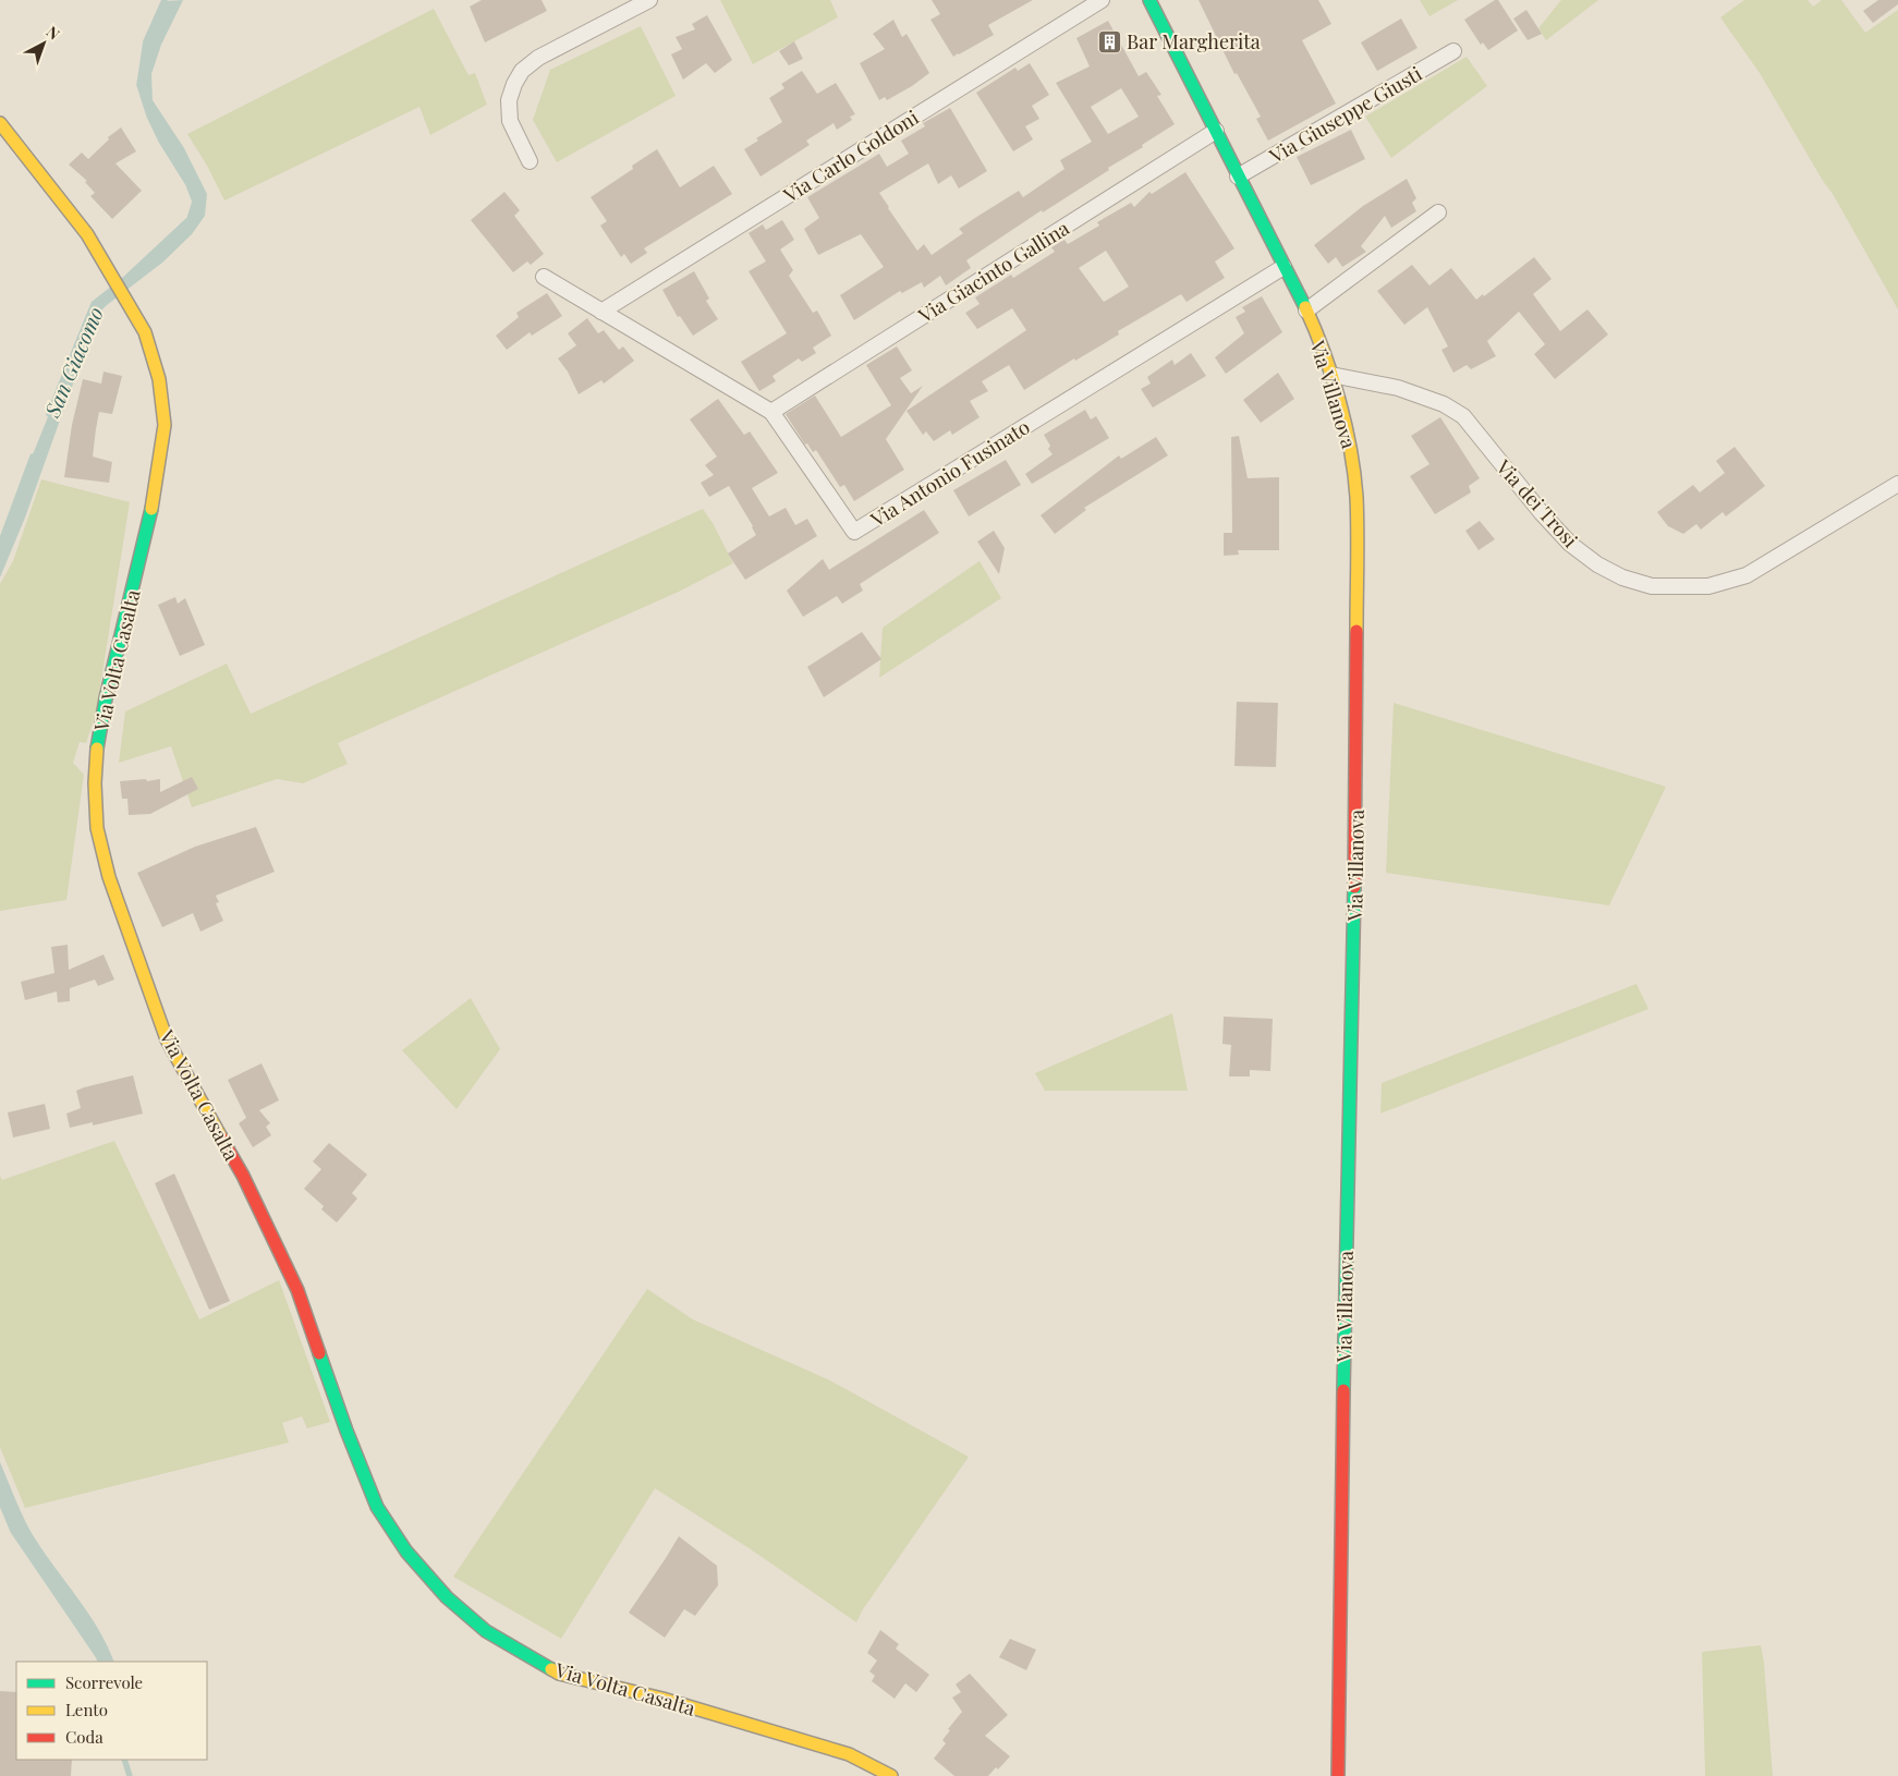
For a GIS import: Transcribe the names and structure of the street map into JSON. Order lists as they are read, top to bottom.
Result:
{
  "streets": {
    "street": [
      "Via Giuseppe Giusti",
      "Via Carlo Goldoni",
      "Via Giacinto Gallina",
      "Via Villanova",
      "Via Antonio Fusinato",
      "Via dei Trosi",
      "Via Volta Casalta"
    ]
  },
  "crossings": [
    ["Via Giuseppe Giusti", "Via Villanova"],
    ["Via Carlo Goldoni", "Via Antonio Fusinato"],
    ["Via Giacinto Gallina", "Via Villanova"],
    ["Via Giacinto Gallina", "Via Antonio Fusinato"],
    ["Via Villanova", "Via Antonio Fusinato"],
    ["Via Villanova", "Via dei Trosi"]
  ],
  "water": ["San Giacomo"],
  "places": {
    "building": ["Bar Margherita"]
  },
  "legend": ["Scorrevole", "Lento", "Coda"],
  "north": "top right"
}
